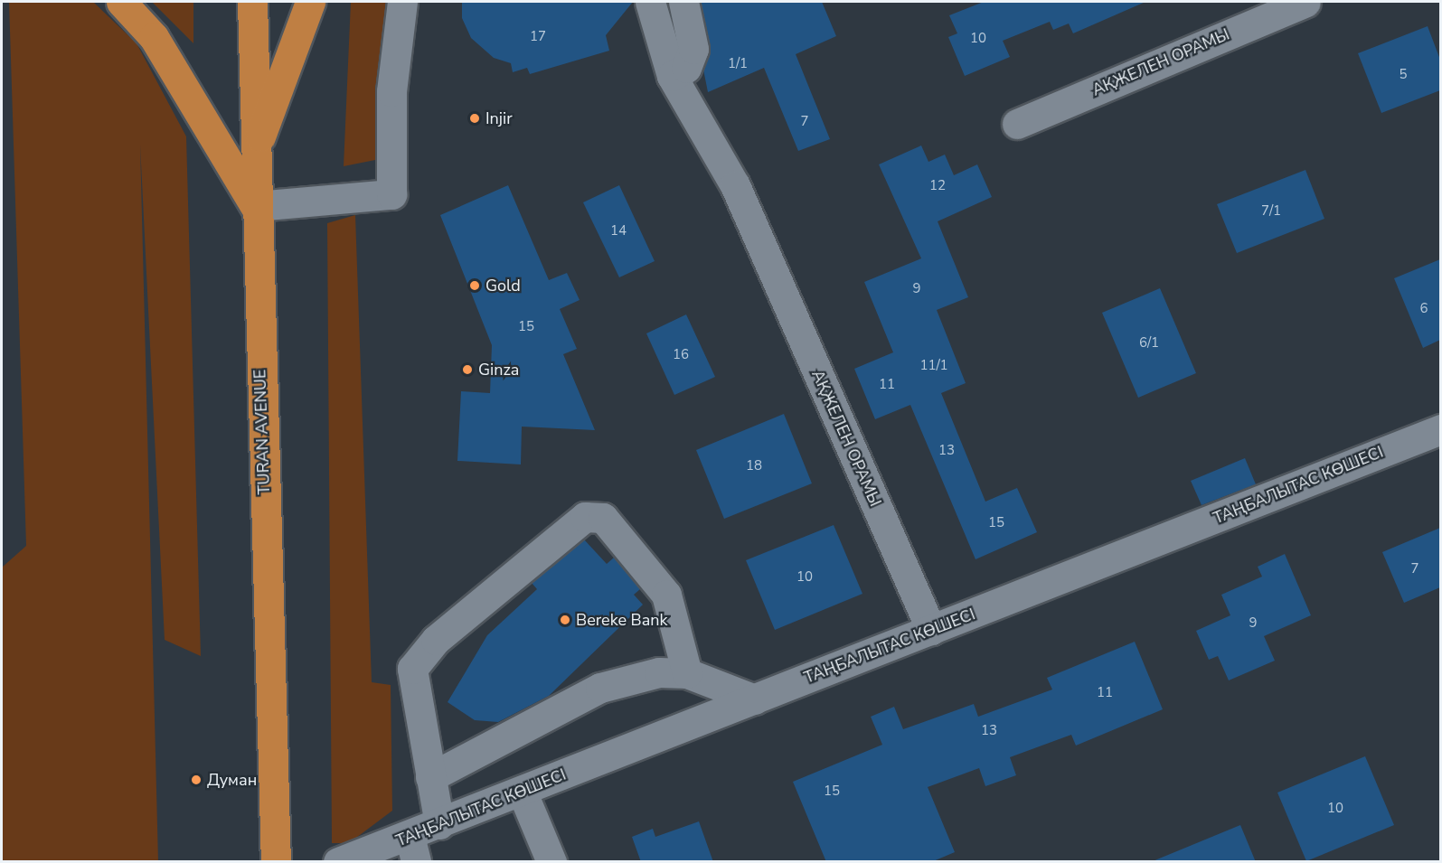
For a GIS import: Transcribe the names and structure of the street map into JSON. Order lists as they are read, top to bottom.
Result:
{
  "streets": {
    "main road": ["TURAN AVENUE"],
    "street": ["АҚЖЕЛЕН ОРАМЫ", "ТАҢБАЛЫТАС КӨШЕСІ"]
  },
  "crossings": [
    ["АҚЖЕЛЕН ОРАМЫ", "ТАҢБАЛЫТАС КӨШЕСІ"]
  ],
  "places": [
    "Injir",
    "Gold",
    "Ginza",
    "Bereke Bank",
    "Думан"
  ],
  "house_numbers": [
    "17",
    "10",
    "1/1",
    "5",
    "7",
    "12",
    "7/1",
    "14",
    "9",
    "6",
    "15",
    "6/1",
    "16",
    "11/1",
    "11",
    "13",
    "18",
    "15",
    "7",
    "10",
    "9",
    "11",
    "13",
    "15",
    "10"
  ]
}
